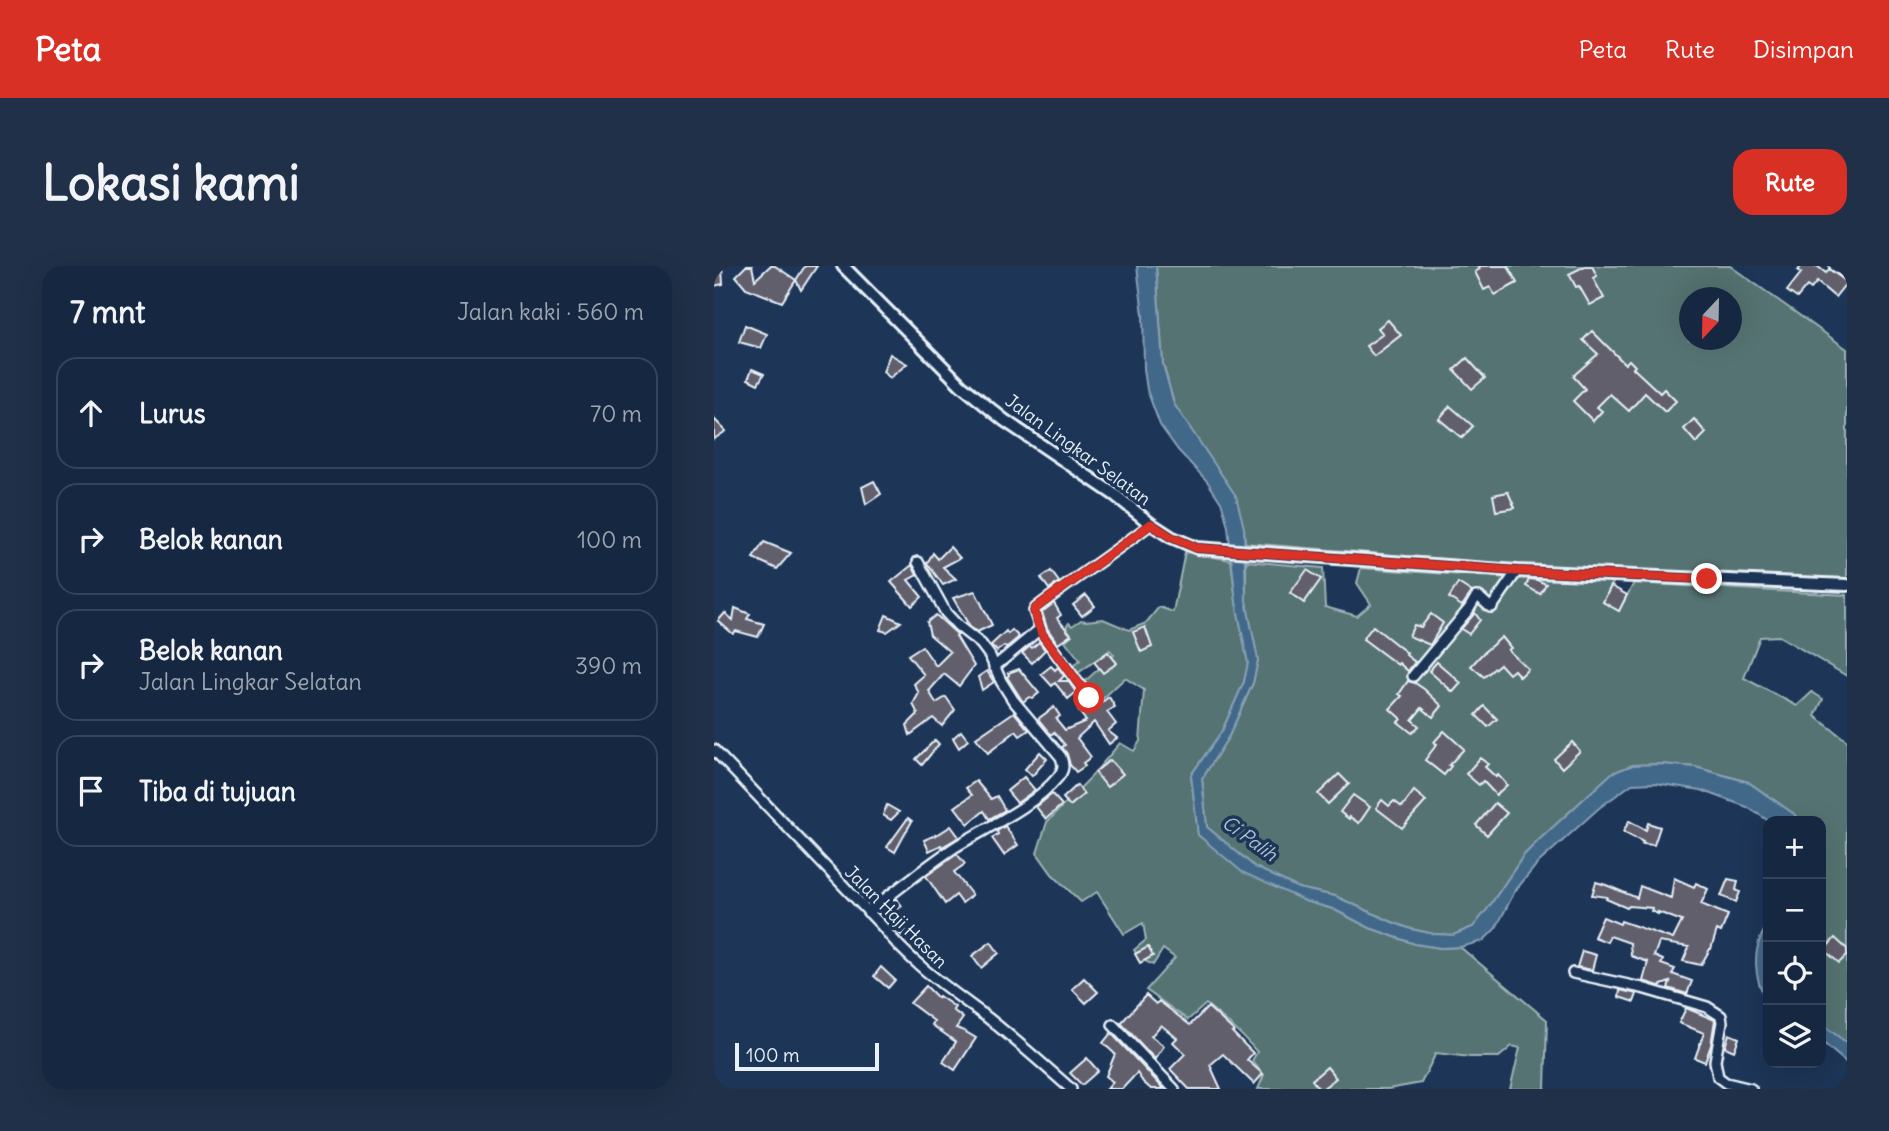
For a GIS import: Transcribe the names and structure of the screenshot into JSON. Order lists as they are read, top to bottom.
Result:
{
  "streets": {
    "street": ["Jalan Lingkar Selatan", "Jalan Haji Hasan"]
  },
  "water": ["Ci Palih"],
  "scale_bar": "100 m",
  "north": "bottom",
  "page": {
    "header": "Peta",
    "nav": ["Peta", "Rute", "Disimpan"],
    "buttons": "Rute",
    "title": "Lokasi kami",
    "heading": ["7 mnt", "Jalan kaki · 560 m"],
    "list": [
      ["Lurus", "70 m"],
      ["Belok kanan", "100 m"],
      ["Belok kanan", "Jalan Lingkar Selatan", "390 m"],
      "Tiba di tujuan"
    ],
    "map_buttons": ["+", "−"],
    "scale": "100 m"
  }
}
